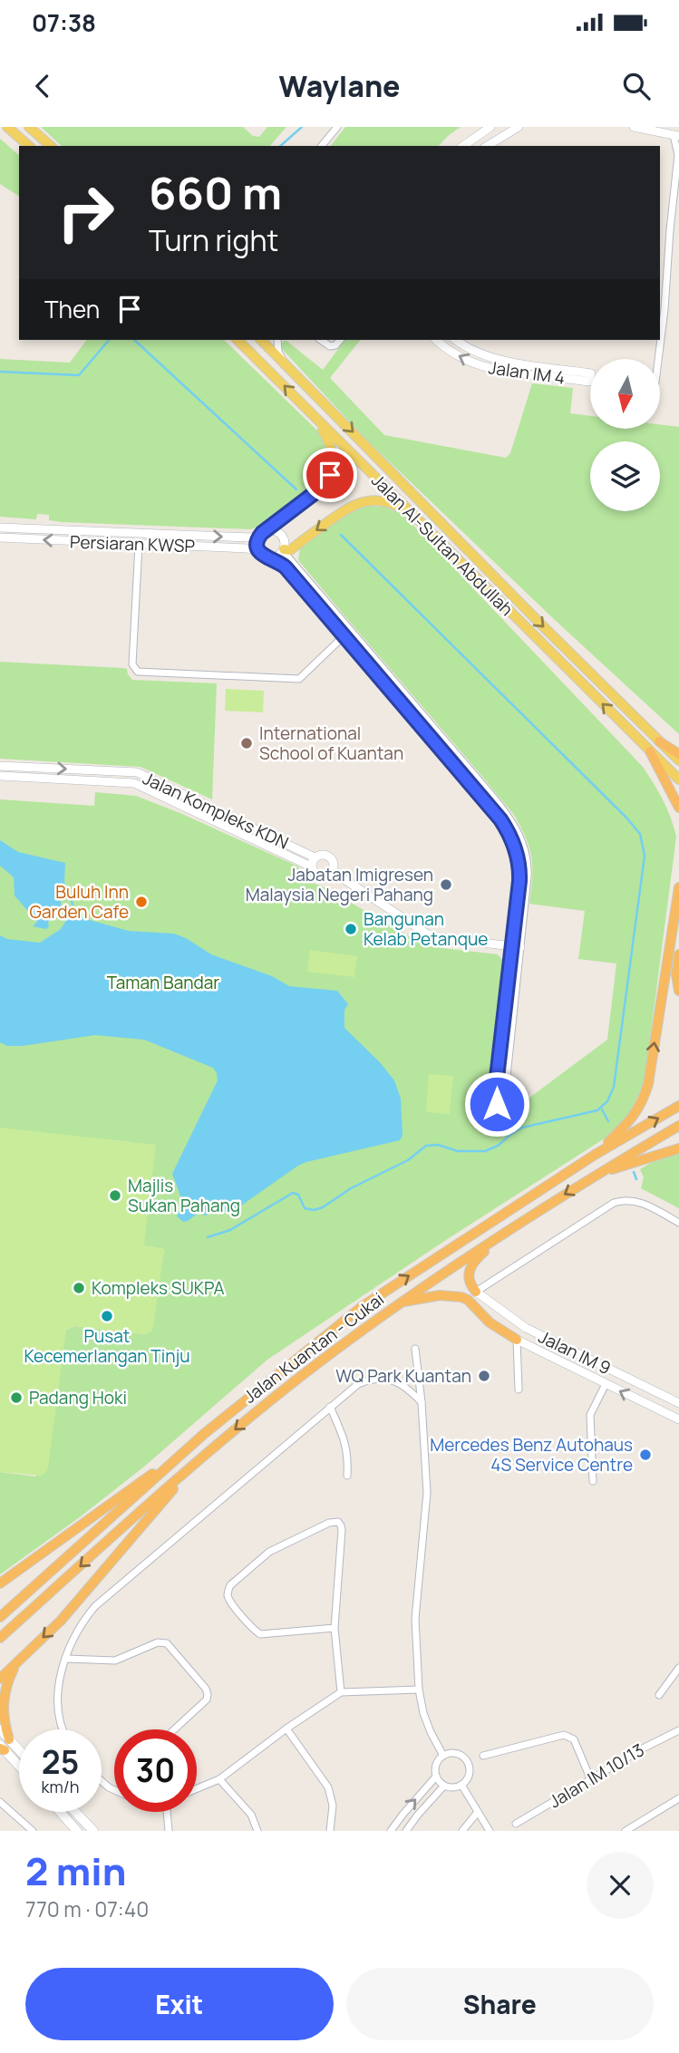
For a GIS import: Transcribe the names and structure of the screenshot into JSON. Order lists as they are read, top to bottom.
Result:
{
  "streets": {
    "highway": ["Jalan Kuantan - Cukai"],
    "main road": ["Jalan Al-Sultan Abdullah"],
    "street": [
      "Jalan IM 4",
      "Persiaran KWSP",
      "Jalan Kompleks KDN",
      "Jalan IM 9",
      "Jalan IM 10/13"
    ]
  },
  "parks": ["Taman Bandar"],
  "places": [
    "International School of Kuantan",
    "Jabatan Imigresen Malaysia Negeri Pahang",
    "Buluh Inn Garden Cafe",
    "Bangunan Kelab Petanque",
    "Majlis Sukan Pahang",
    "Kompleks SUKPA",
    "Pusat Kecemerlangan Tinju",
    "WQ Park Kuantan",
    "Padang Hoki",
    "Mercedes Benz Autohaus 4S Service Centre"
  ],
  "north": "bottom",
  "page": {
    "status": "07:38",
    "header": "Waylane",
    "turn": ["660 m", "Turn right"],
    "then": "Then",
    "speed": "25 km/h",
    "limit": "30",
    "heading": ["2 min", "770 m · 07:40"],
    "buttons": ["Exit", "Share"]
  }
}
